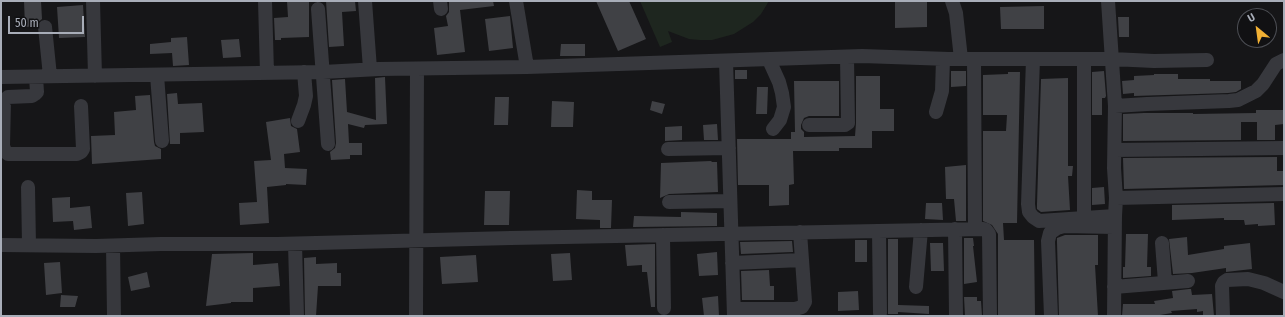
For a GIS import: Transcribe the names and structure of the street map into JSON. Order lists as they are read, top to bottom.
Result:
{
  "scale_bar": "50 m",
  "north": "top left"
}
